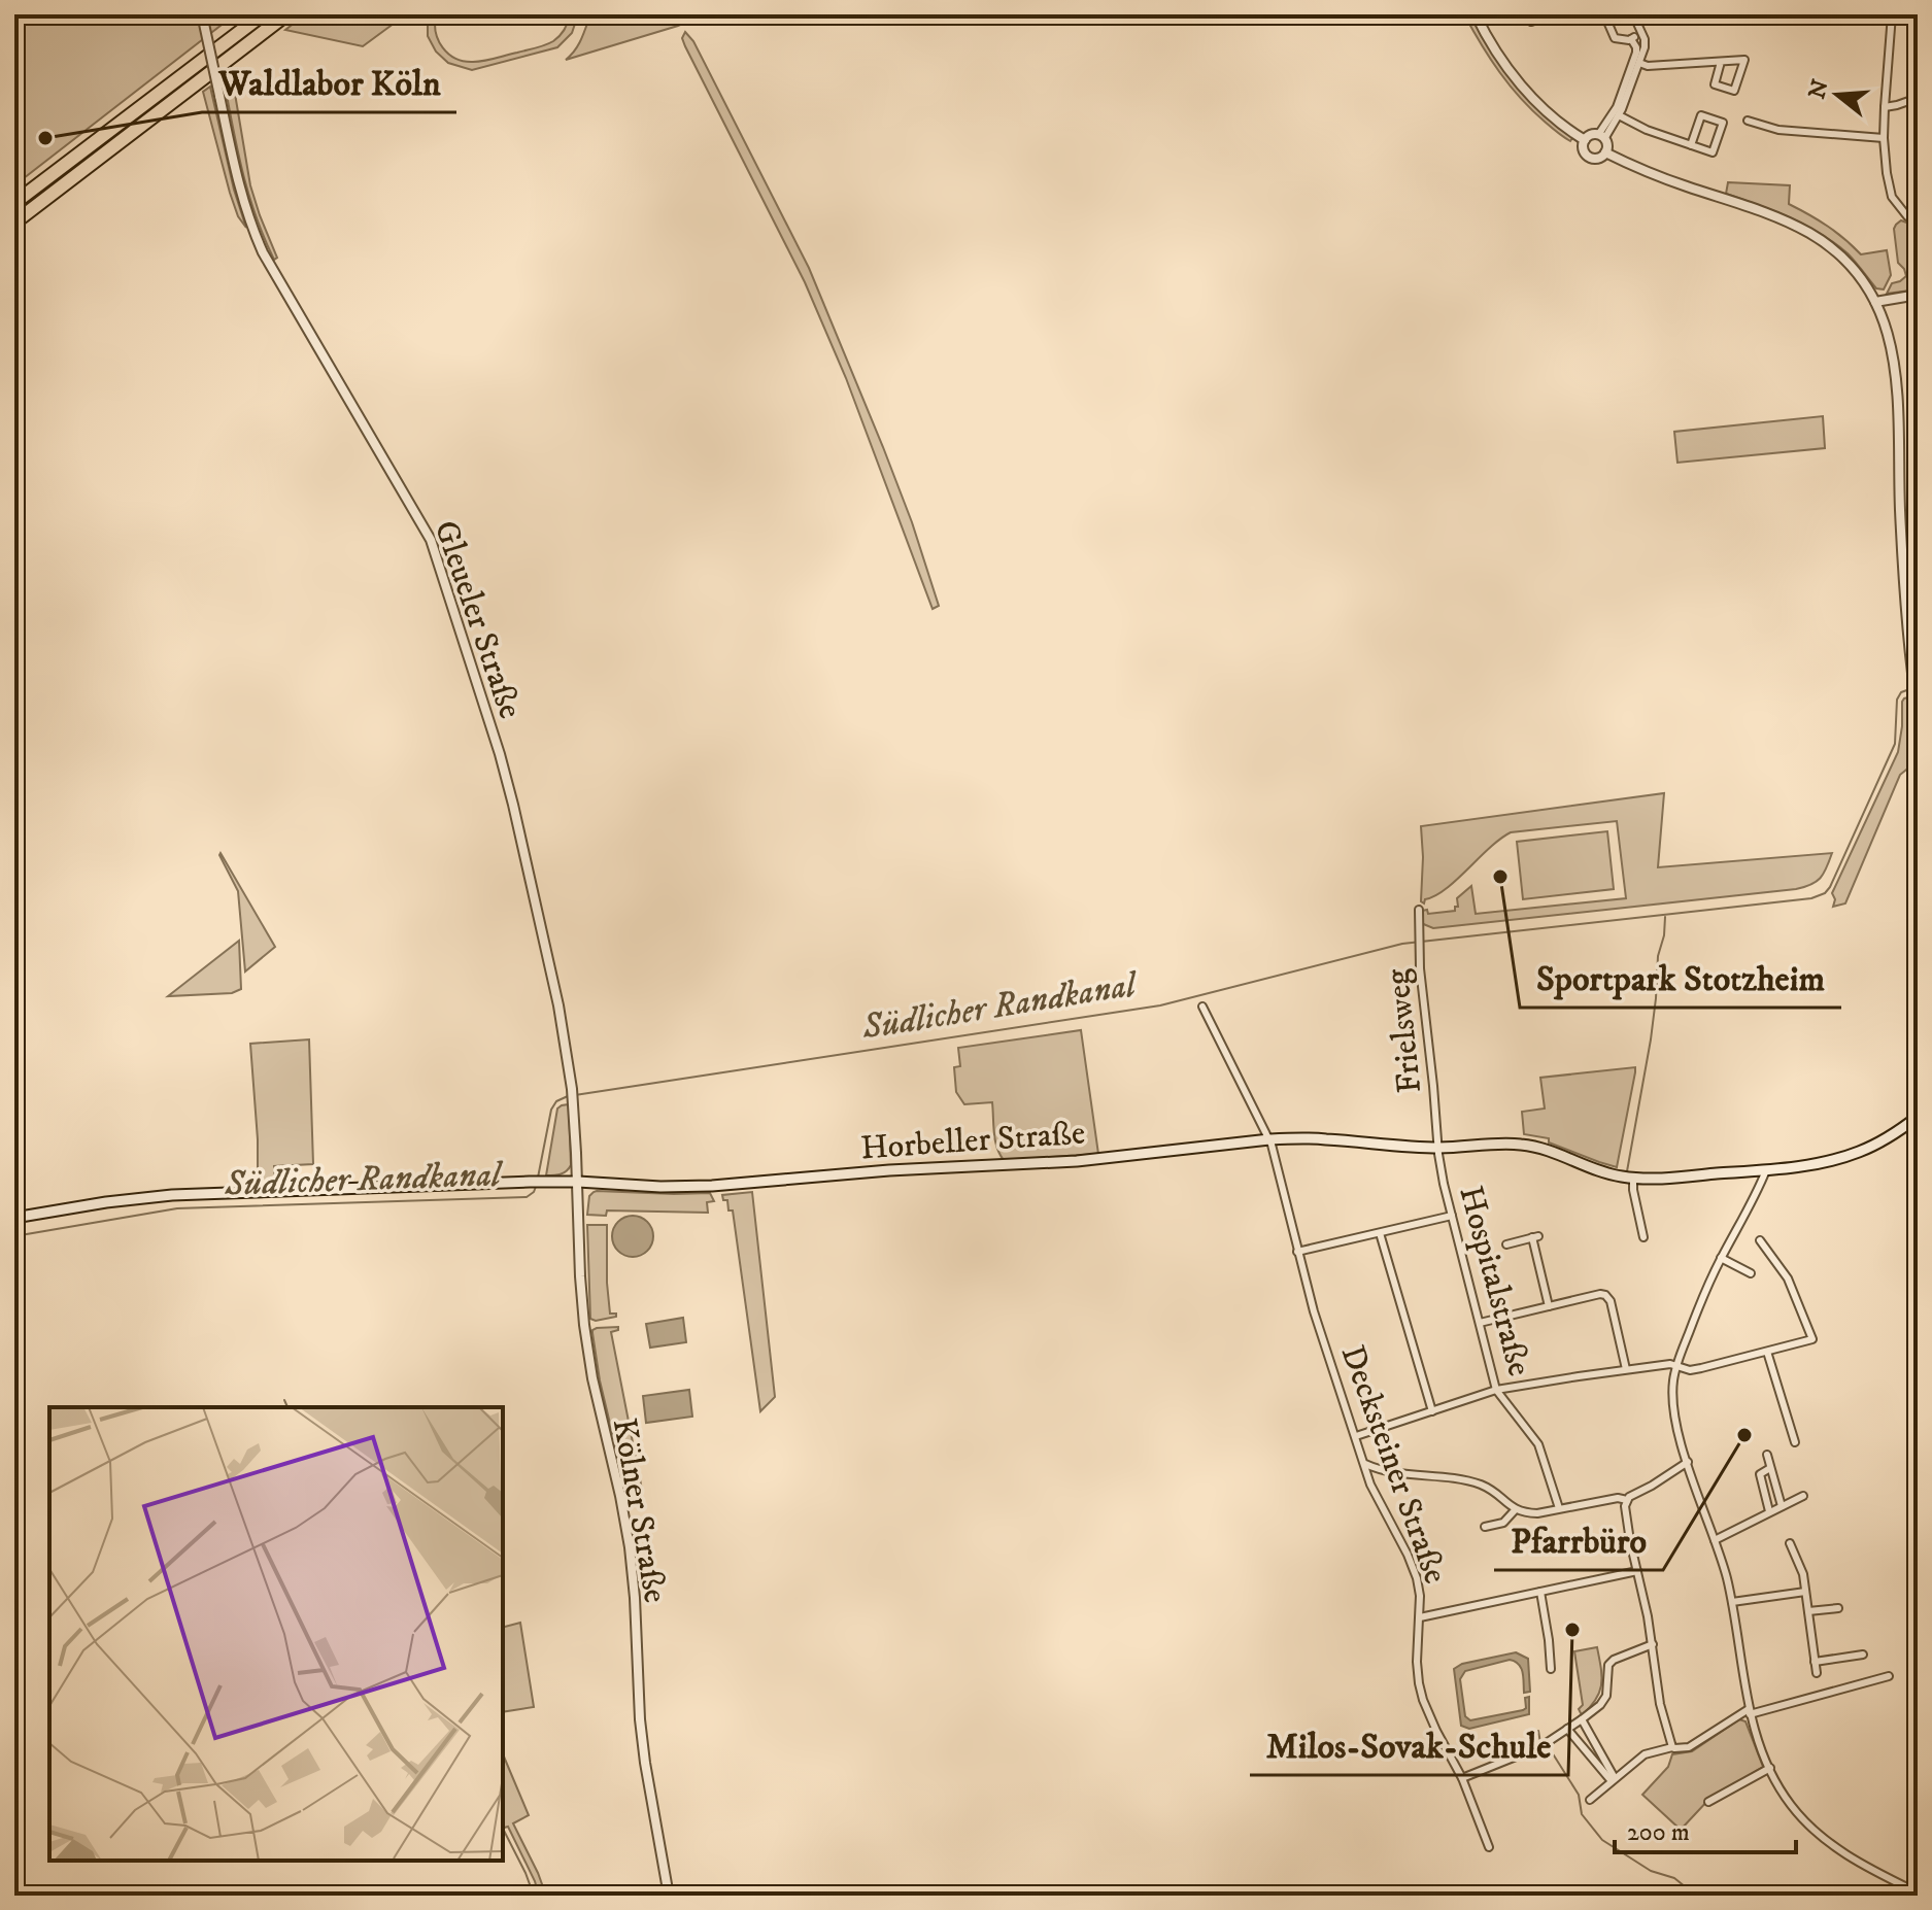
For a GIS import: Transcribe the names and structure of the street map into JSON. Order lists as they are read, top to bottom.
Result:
{
  "streets": {
    "main road": ["Horbeller Straße"],
    "street": [
      "Gleueler Straße",
      "Frielsweg",
      "Hospitalstraße",
      "Decksteiner Straße",
      "Kölner Straße"
    ]
  },
  "crossings": [
    ["Gleueler Straße", "Horbeller Straße"],
    ["Gleueler Straße", "Kölner Straße"],
    ["Frielsweg", "Horbeller Straße"],
    ["Frielsweg", "Hospitalstraße"],
    ["Horbeller Straße", "Hospitalstraße"],
    ["Horbeller Straße", "Decksteiner Straße"],
    ["Horbeller Straße", "Kölner Straße"]
  ],
  "water": ["Südlicher Randkanal"],
  "places": [
    "Waldlabor Köln",
    "Sportpark Stotzheim",
    "Pfarrbüro",
    "Milos-Sovak-Schule"
  ],
  "scale_bar": "200 m",
  "north": "left"
}
